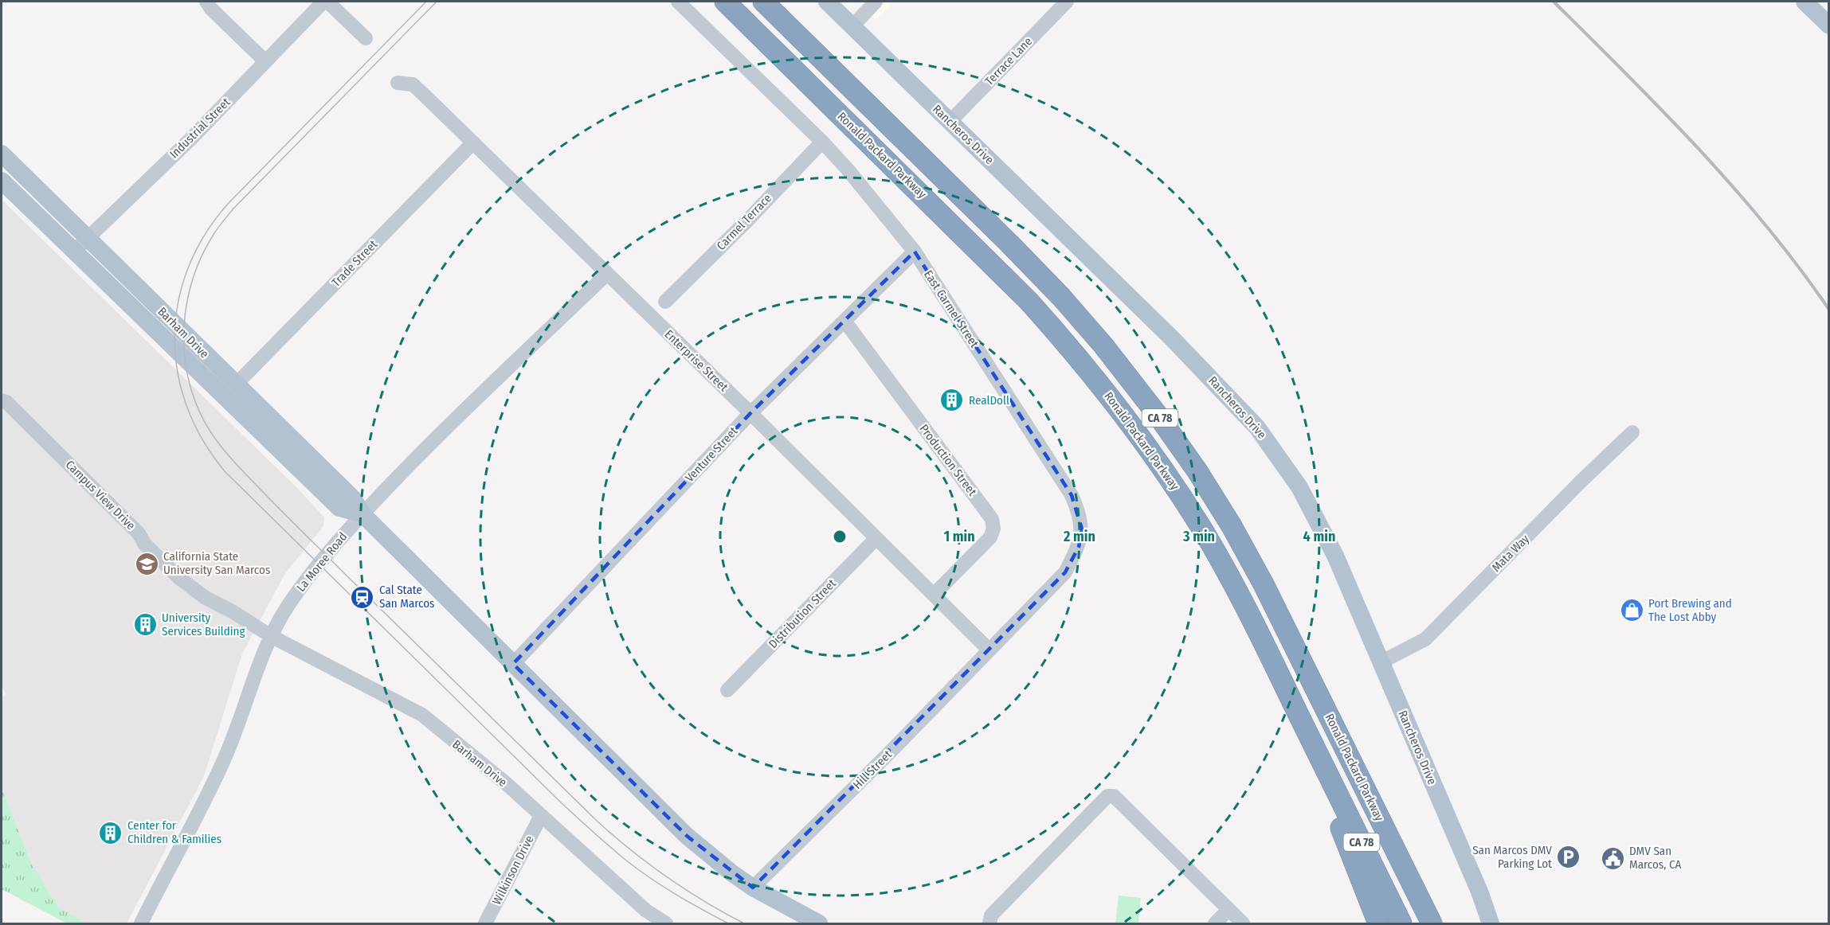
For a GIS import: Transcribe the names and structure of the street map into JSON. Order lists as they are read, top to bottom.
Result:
{
  "streets": {
    "highway": ["Ronald Packard Parkway", "CA 78"],
    "main road": ["Rancheros Drive", "Barham Drive"],
    "street": [
      "Terrace Lane",
      "Industrial Street",
      "Carmel Terrace",
      "Trade Street",
      "East Carmel Street",
      "Enterprise Street",
      "Venture Street",
      "Production Street",
      "Campus View Drive",
      "Mata Way",
      "La Moree Road",
      "Distribution Street",
      "Hill Street",
      "Wilkinson Drive"
    ]
  },
  "crossings": [
    ["Terrace Lane", "Rancheros Drive"],
    ["Industrial Street", "Barham Drive"],
    ["Rancheros Drive", "Mata Way"],
    ["Carmel Terrace", "East Carmel Street"],
    ["Trade Street", "Barham Drive"],
    ["Trade Street", "Enterprise Street"],
    ["East Carmel Street", "Enterprise Street"],
    ["East Carmel Street", "Venture Street"],
    ["East Carmel Street", "Hill Street"],
    ["Barham Drive", "Venture Street"],
    ["Barham Drive", "Campus View Drive"],
    ["Barham Drive", "La Moree Road"],
    ["Barham Drive", "Wilkinson Drive"],
    ["Enterprise Street", "Venture Street"],
    ["Enterprise Street", "Production Street"],
    ["Enterprise Street", "La Moree Road"],
    ["Enterprise Street", "Distribution Street"],
    ["Enterprise Street", "Hill Street"],
    ["Venture Street", "Production Street"],
    ["Campus View Drive", "La Moree Road"]
  ],
  "places": {
    "building": ["RealDoll", "University Services Building", "Center for Children & Families"],
    "school or university": ["California State University San Marcos"],
    "station": ["Cal State San Marcos"],
    "shop": ["Port Brewing and The Lost Abby"],
    "parking": ["San Marcos DMV Parking Lot"],
    "public building": ["DMV San Marcos, CA"]
  },
  "rings": [
    "1 min",
    "2 min",
    "3 min",
    "4 min"
  ]
}
